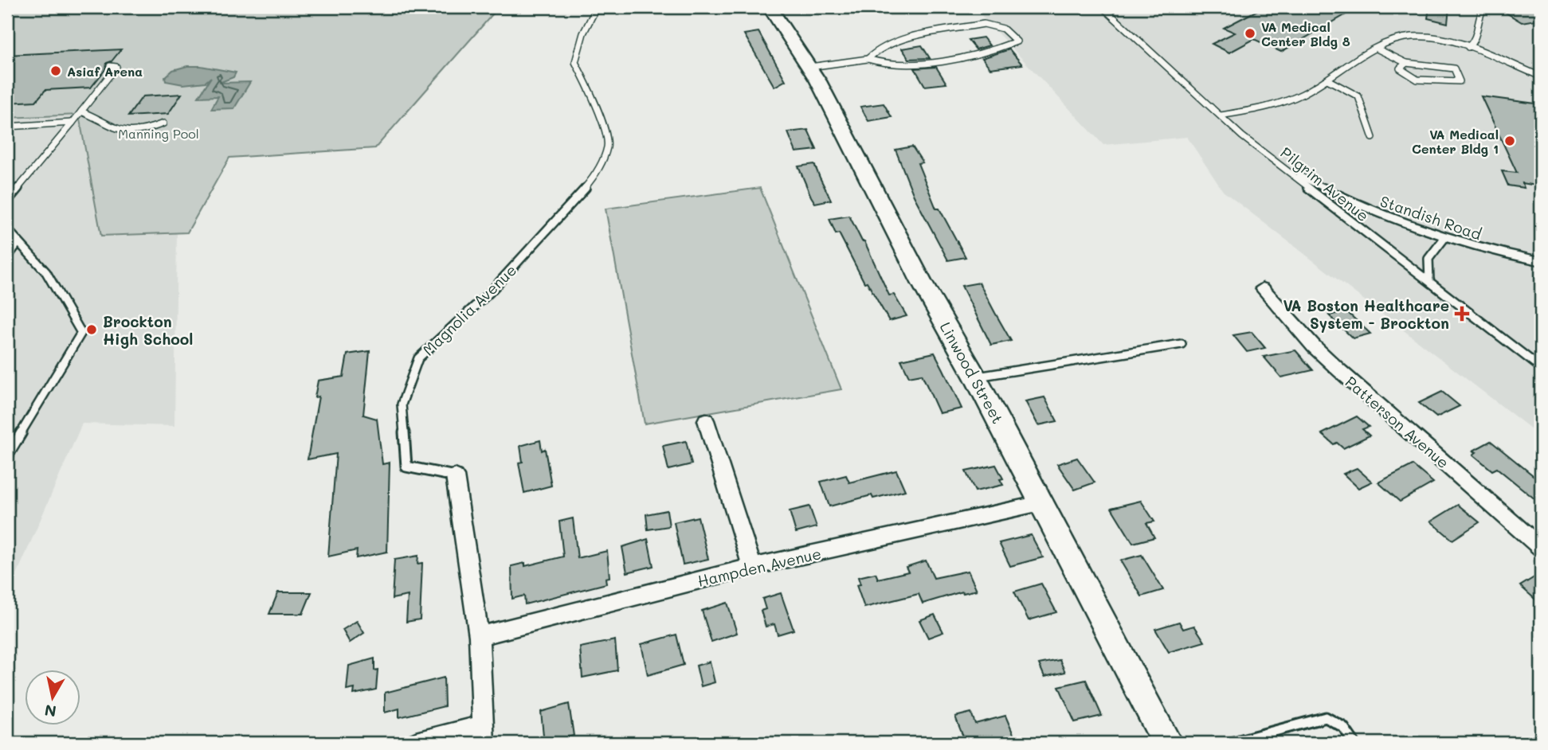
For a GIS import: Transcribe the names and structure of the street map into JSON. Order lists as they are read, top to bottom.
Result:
{
  "streets": {
    "street": [
      "Magnolia Avenue",
      "Linwood Street",
      "Patterson Avenue",
      "Hampden Avenue"
    ],
    "lane": ["Pilgrim Avenue", "Standish Road"]
  },
  "crossings": [
    ["Pilgrim Avenue", "Standish Road"],
    ["Magnolia Avenue", "Hampden Avenue"],
    ["Linwood Street", "Hampden Avenue"]
  ],
  "parks": ["Manning Pool"],
  "places": {
    "other": [
      "VA Medical Center Bldg 8",
      "Asiaf Arena",
      "VA Medical Center Bldg 1",
      "Brockton High School"
    ],
    "health": ["VA Boston Healthcare System - Brockton"]
  },
  "north": "bottom"
}
